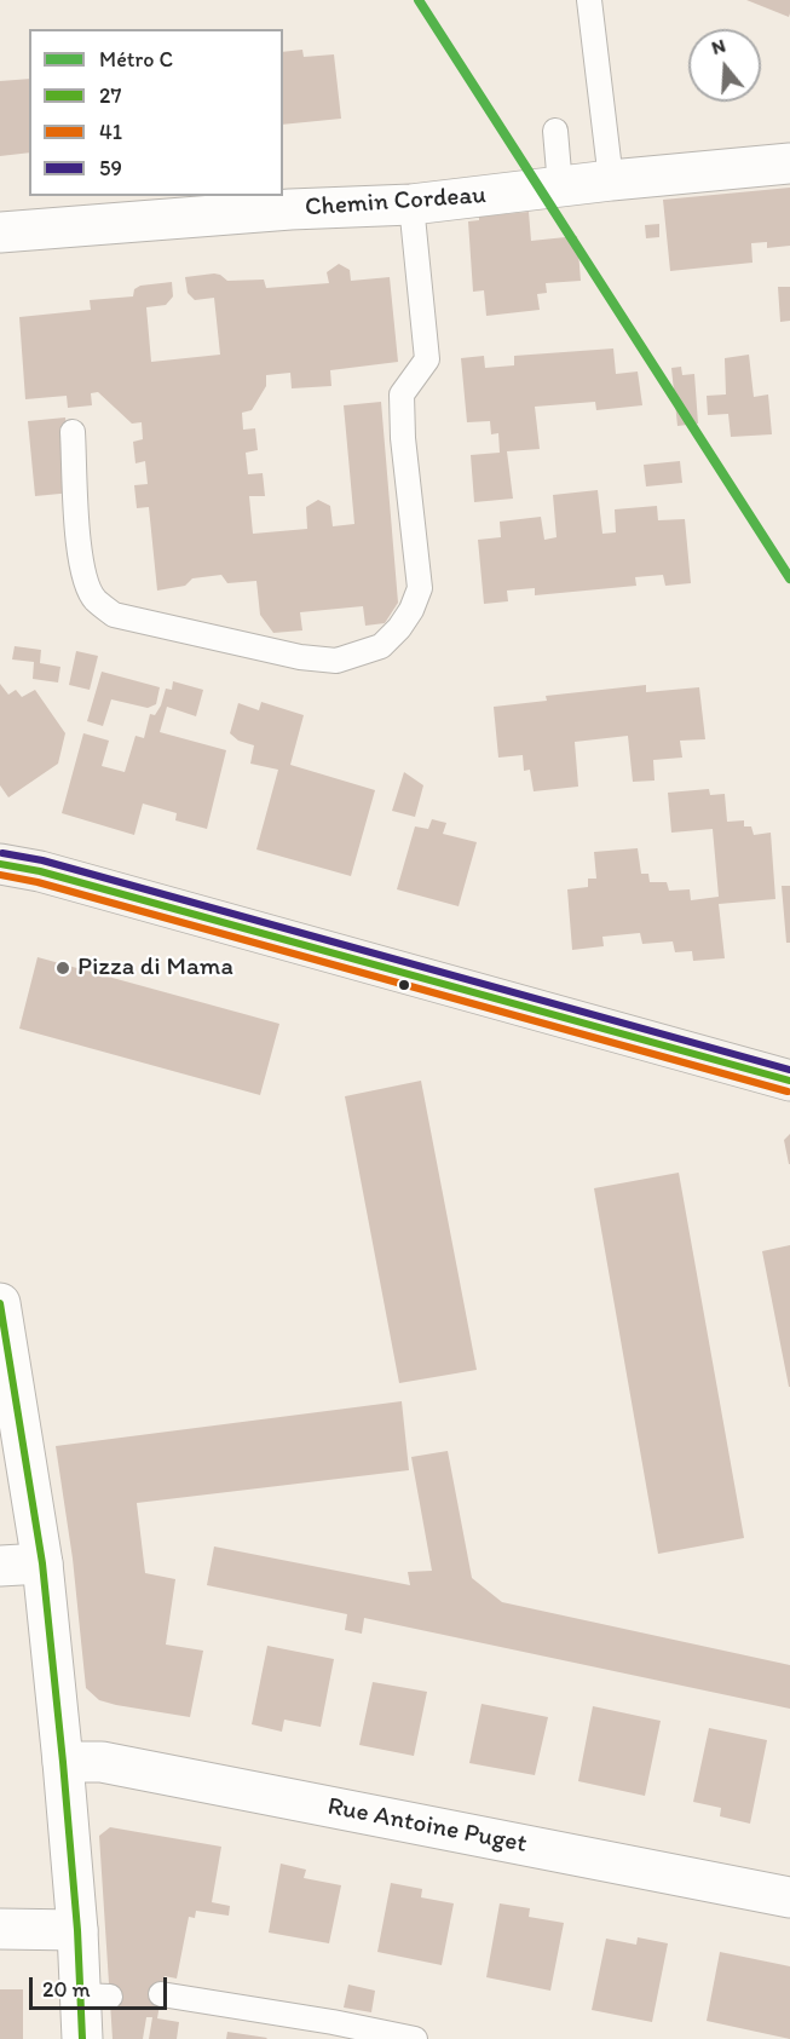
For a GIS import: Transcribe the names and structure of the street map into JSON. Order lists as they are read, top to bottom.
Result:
{
  "streets": {
    "street": ["Chemin Cordeau", "Rue Antoine Puget"]
  },
  "places": ["Pizza di Mama"],
  "lines": [
    "metro line C",
    "transit line 59",
    "transit line 27",
    "transit line 41"
  ],
  "legend": [
    "Métro C",
    "27",
    "41",
    "59"
  ],
  "scale_bar": "20 m",
  "north": "top"
}
